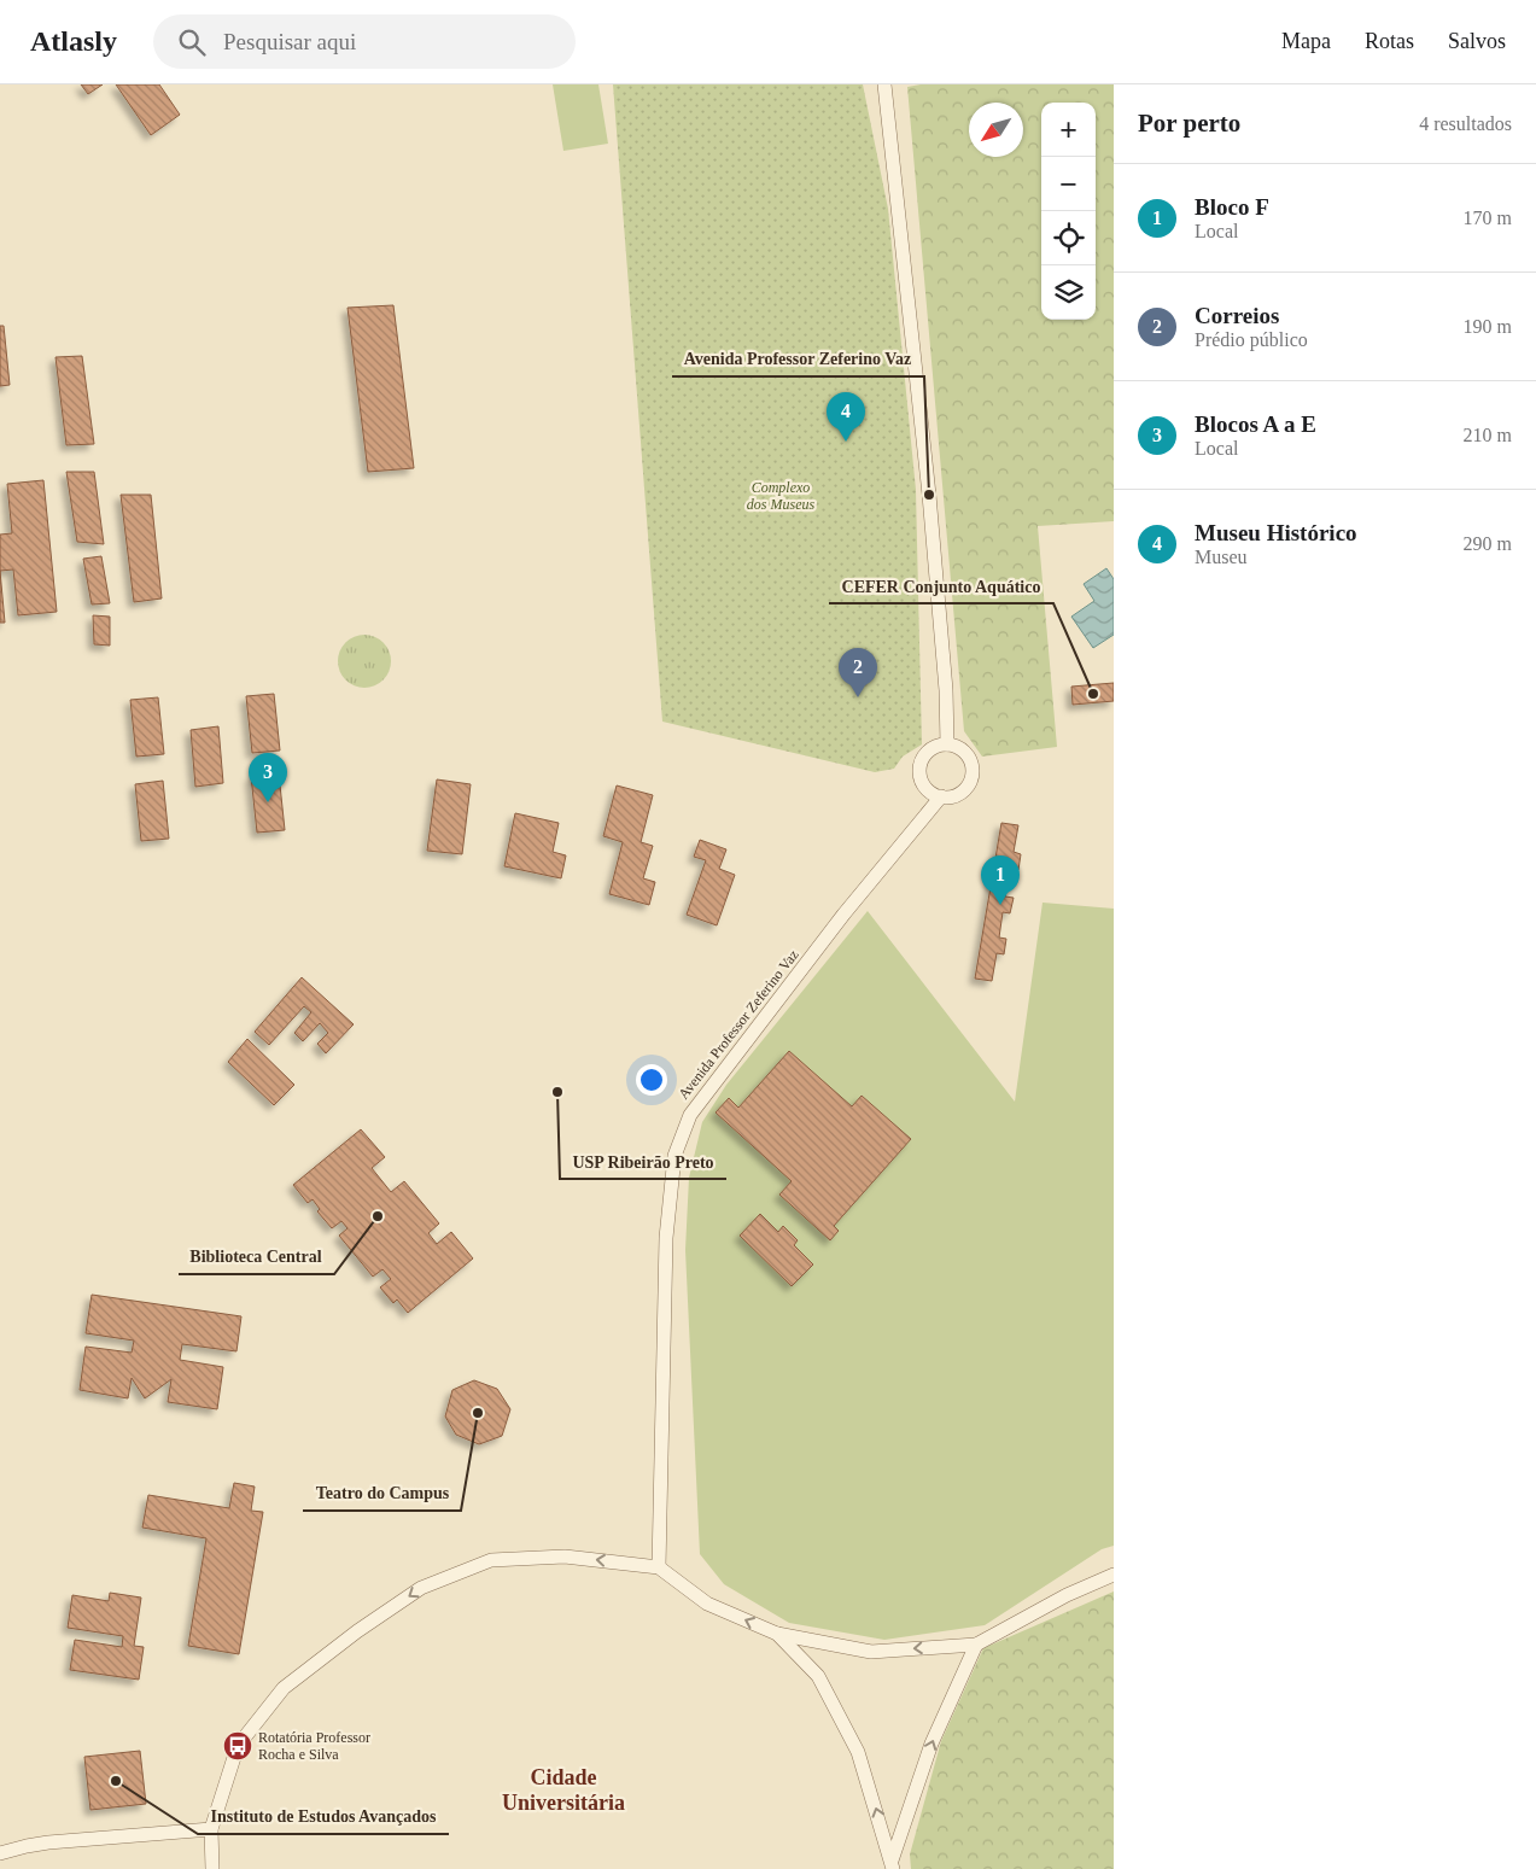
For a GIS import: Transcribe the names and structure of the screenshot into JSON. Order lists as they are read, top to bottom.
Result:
{
  "streets": {
    "street": ["Avenida Professor Zeferino Vaz"]
  },
  "districts": ["Cidade Universitária"],
  "parks": ["Complexo dos Museus"],
  "places": {
    "other": [
      "Avenida Professor Zeferino Vaz",
      "CEFER Conjunto Aquático",
      "USP Ribeirão Preto",
      "Biblioteca Central",
      "Teatro do Campus",
      "Instituto de Estudos Avançados"
    ],
    "bus stop": ["Rotatória Professor Rocha e Silva"]
  },
  "north": "bottom left",
  "page": {
    "header": "Atlasly",
    "search": "Pesquisar aqui",
    "nav": ["Mapa", "Rotas", "Salvos"],
    "heading": ["Por perto", "4 resultados"],
    "map_buttons": ["+", "−"],
    "list": [
      {
        "mark": "1",
        "name": "Bloco F",
        "note": "Local",
        "value": "170 m"
      },
      {
        "mark": "2",
        "name": "Correios",
        "note": "Prédio público",
        "value": "190 m"
      },
      {
        "mark": "3",
        "name": "Blocos A a E",
        "note": "Local",
        "value": "210 m"
      },
      {
        "mark": "4",
        "name": "Museu Histórico",
        "note": "Museu",
        "value": "290 m"
      }
    ],
    "pins": [
      "4",
      "2",
      "3",
      "1"
    ]
  }
}
